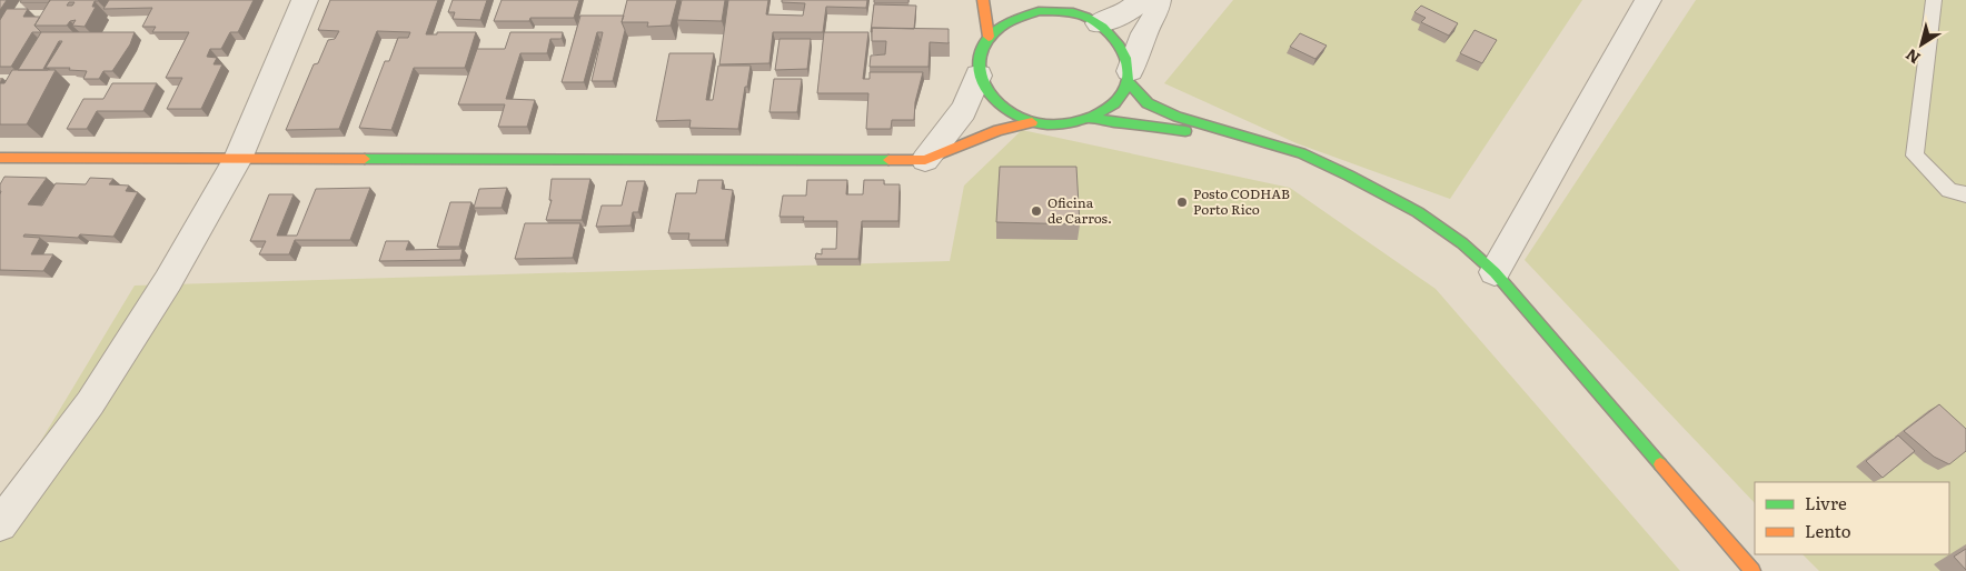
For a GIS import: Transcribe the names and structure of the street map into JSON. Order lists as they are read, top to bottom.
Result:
{
  "places": ["Posto CODHAB Porto Rico", "Oficina de Carros."],
  "legend": ["Livre", "Lento"],
  "north": "bottom left"
}
